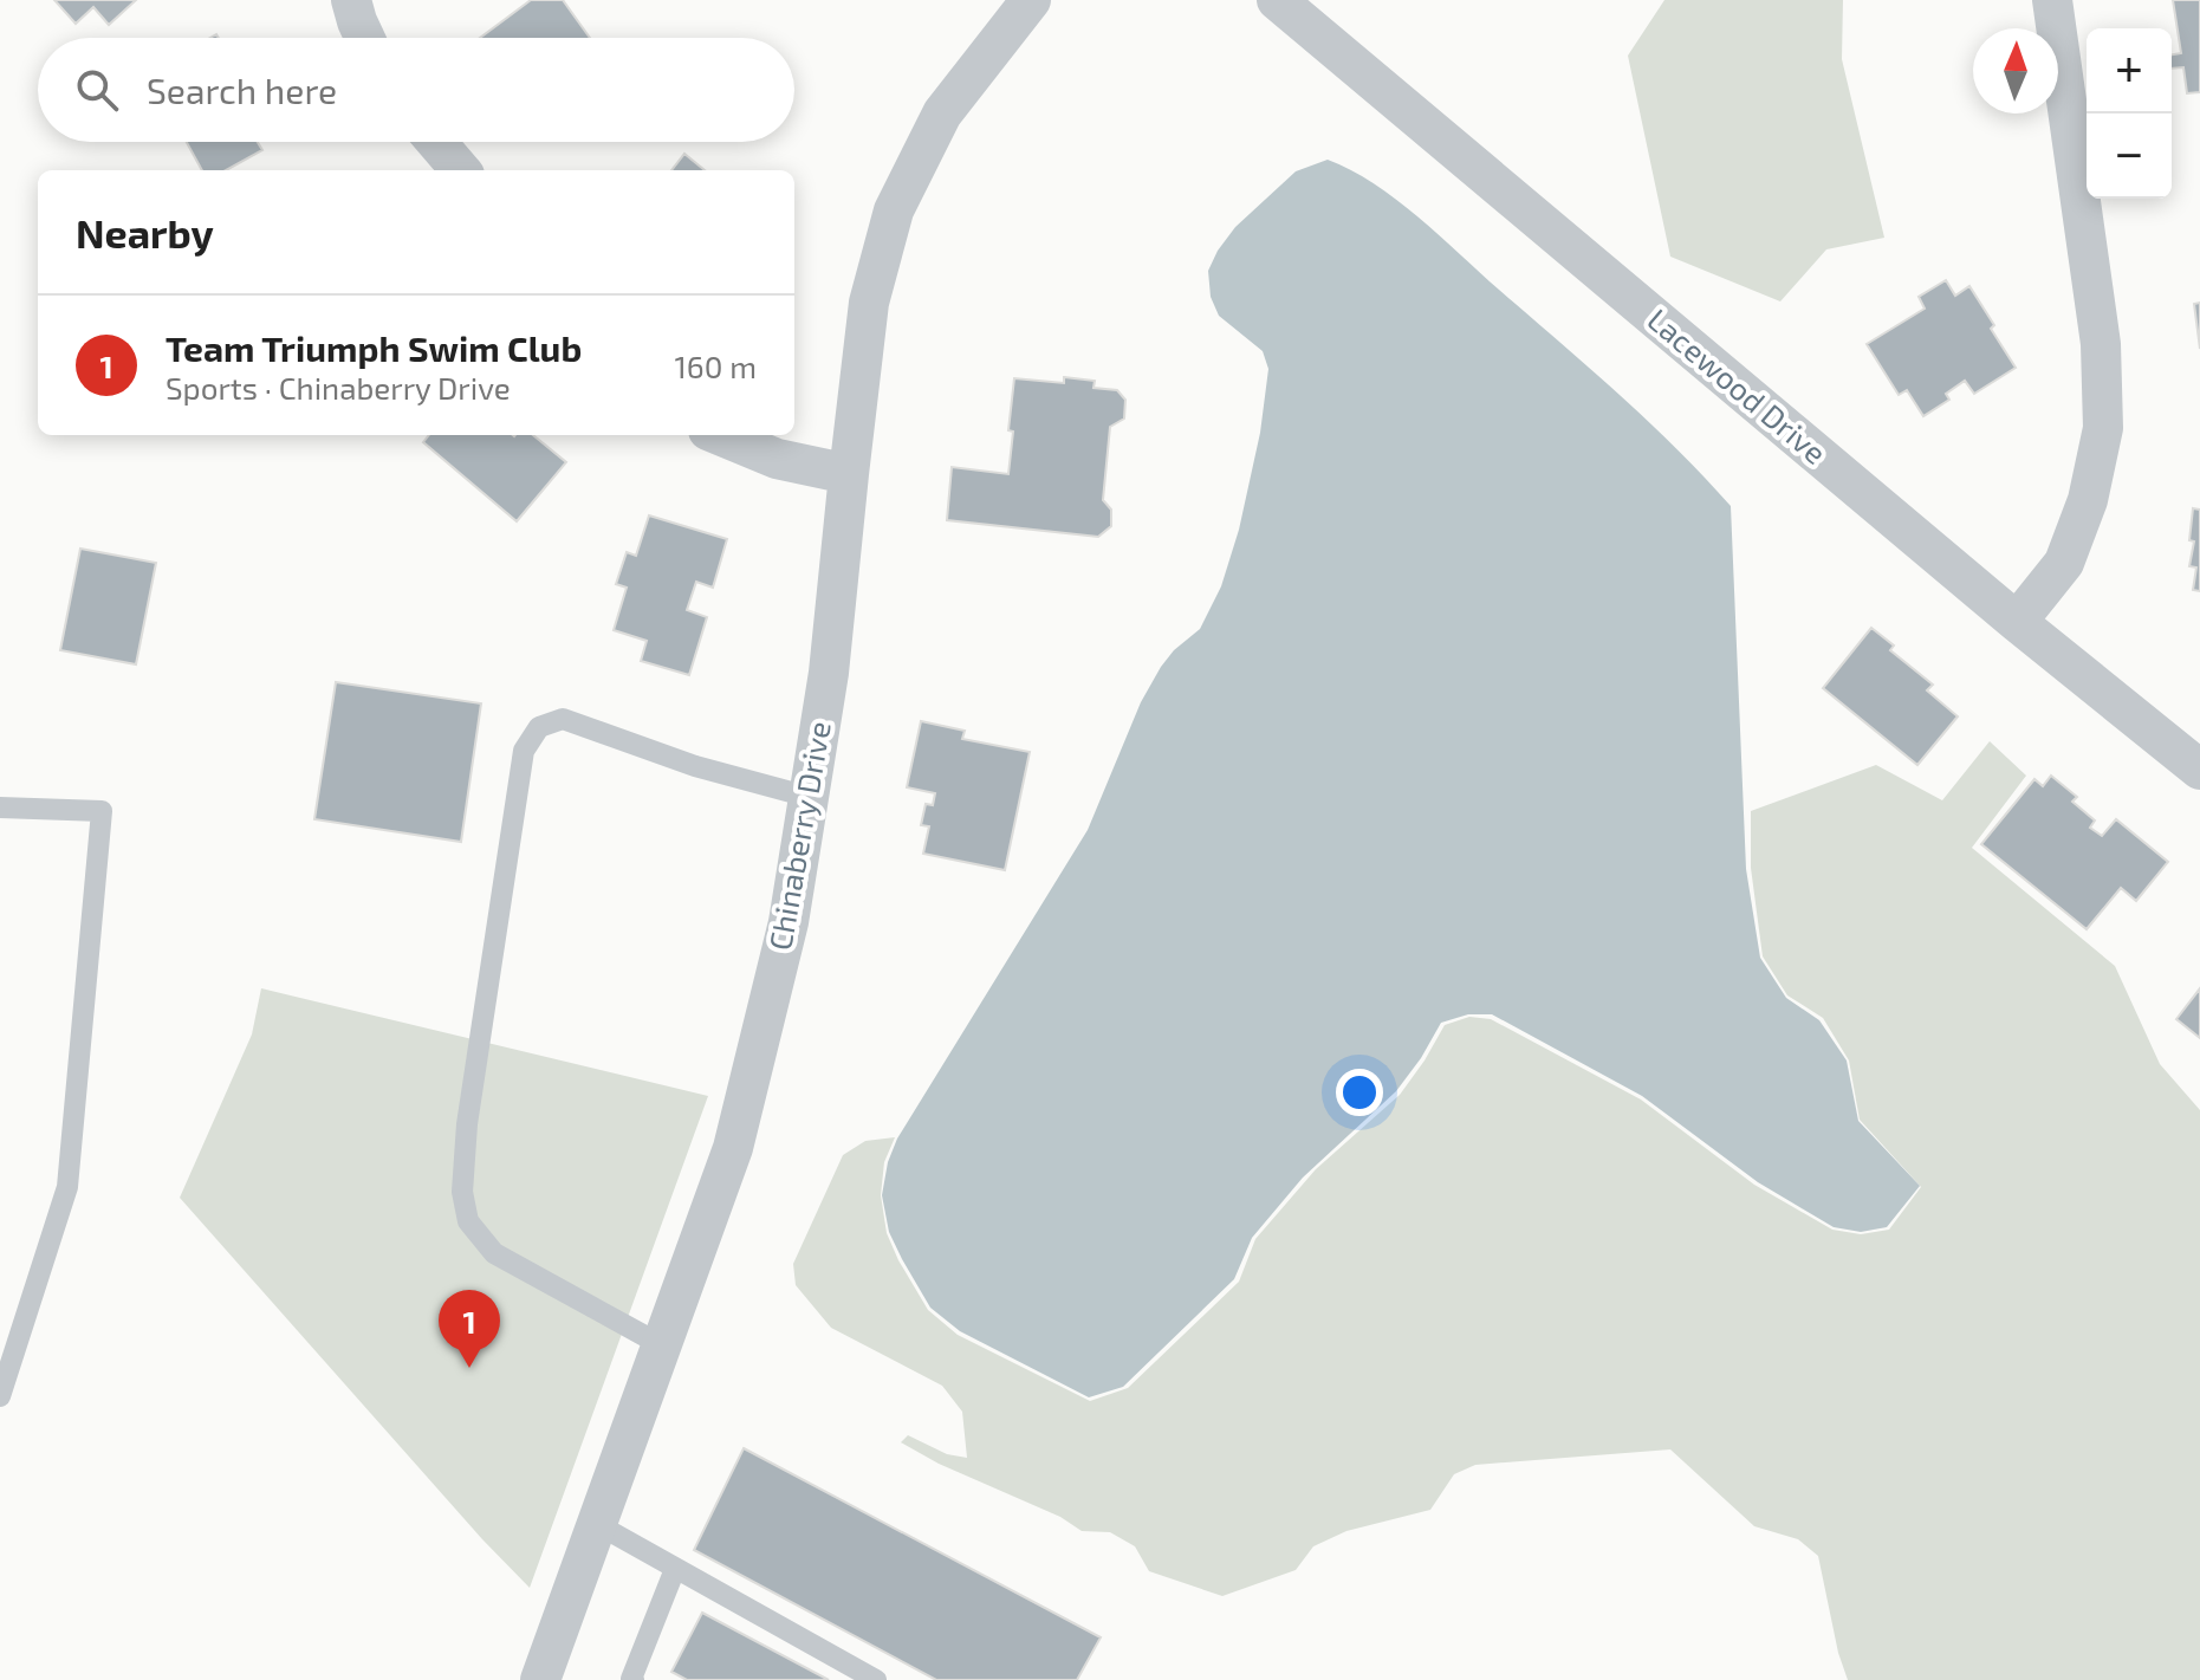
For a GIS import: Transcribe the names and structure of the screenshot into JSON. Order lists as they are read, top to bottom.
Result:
{
  "streets": {
    "street": ["Lacewood Drive", "Chinaberry Drive"]
  },
  "north": "top",
  "page": {
    "map_buttons": ["+", "−"],
    "search": "Search here",
    "heading": "Nearby",
    "list": [
      {
        "mark": "1",
        "name": "Team Triumph Swim Club",
        "note": "Sports · Chinaberry Drive",
        "value": "160 m"
      }
    ],
    "pins": "1"
  }
}
